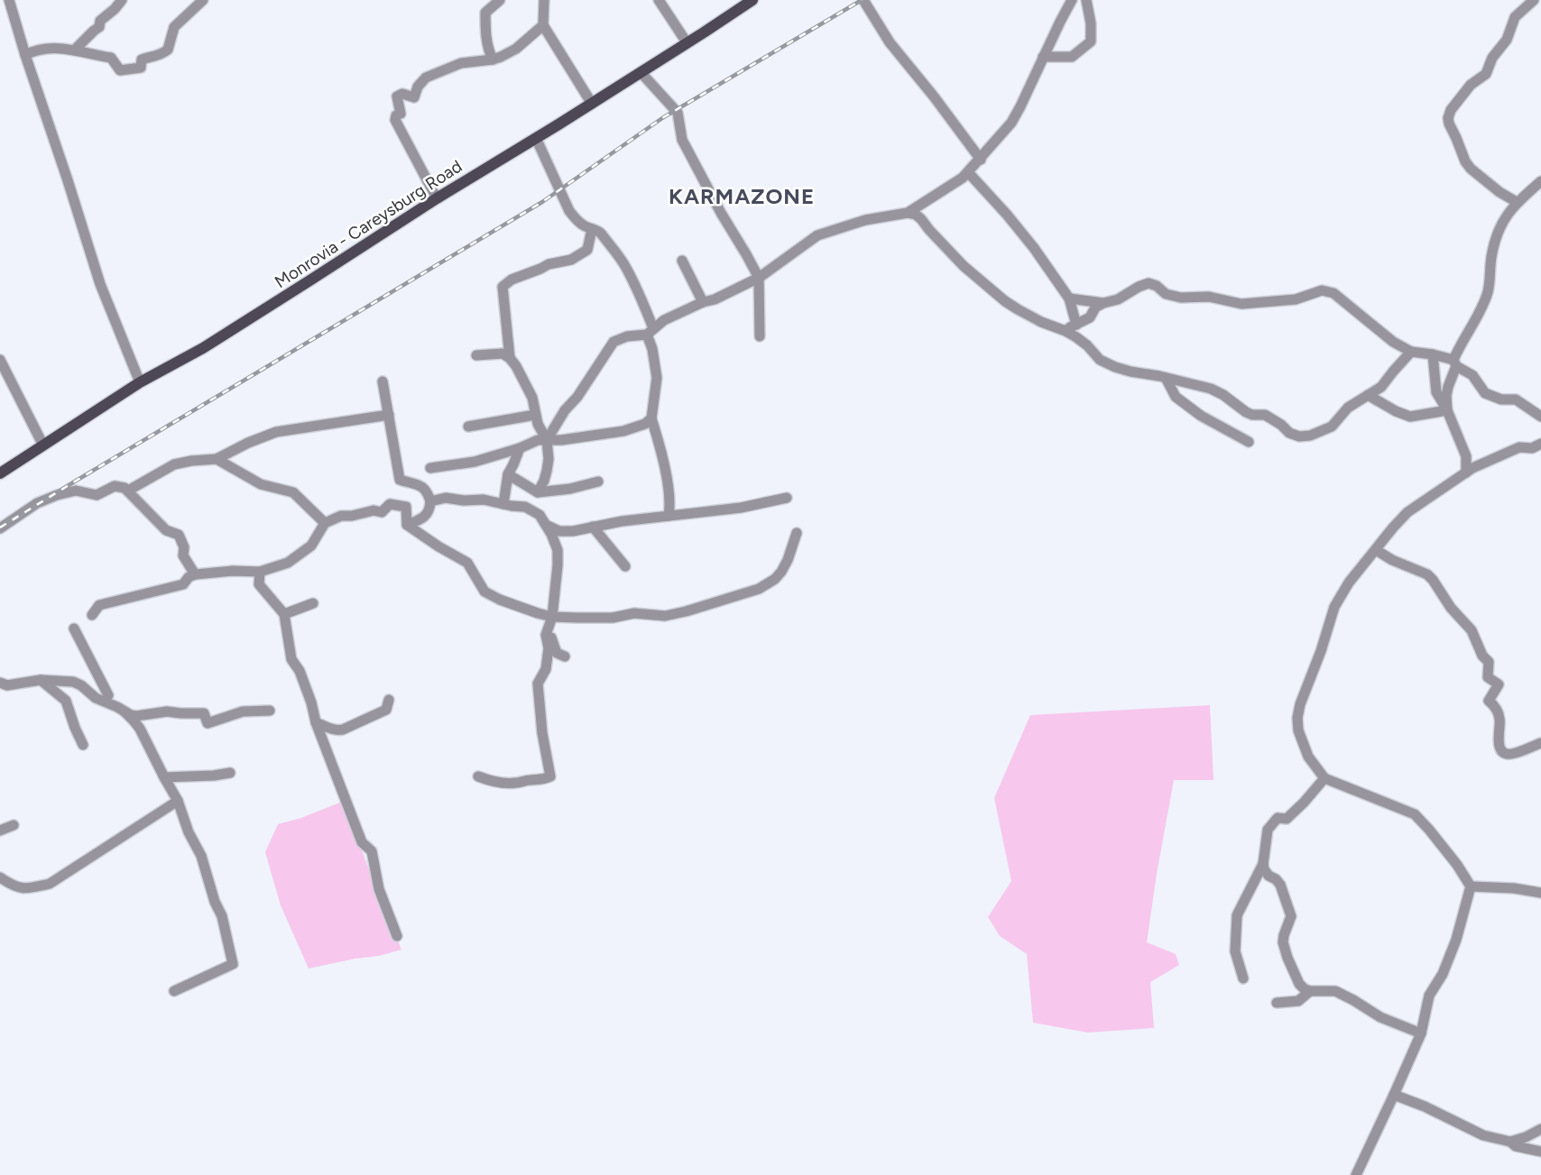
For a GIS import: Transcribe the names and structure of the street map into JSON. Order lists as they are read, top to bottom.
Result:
{
  "streets": {
    "main road": ["Monrovia - Careysburg Road"]
  },
  "districts": ["KARMAZONE"]
}
